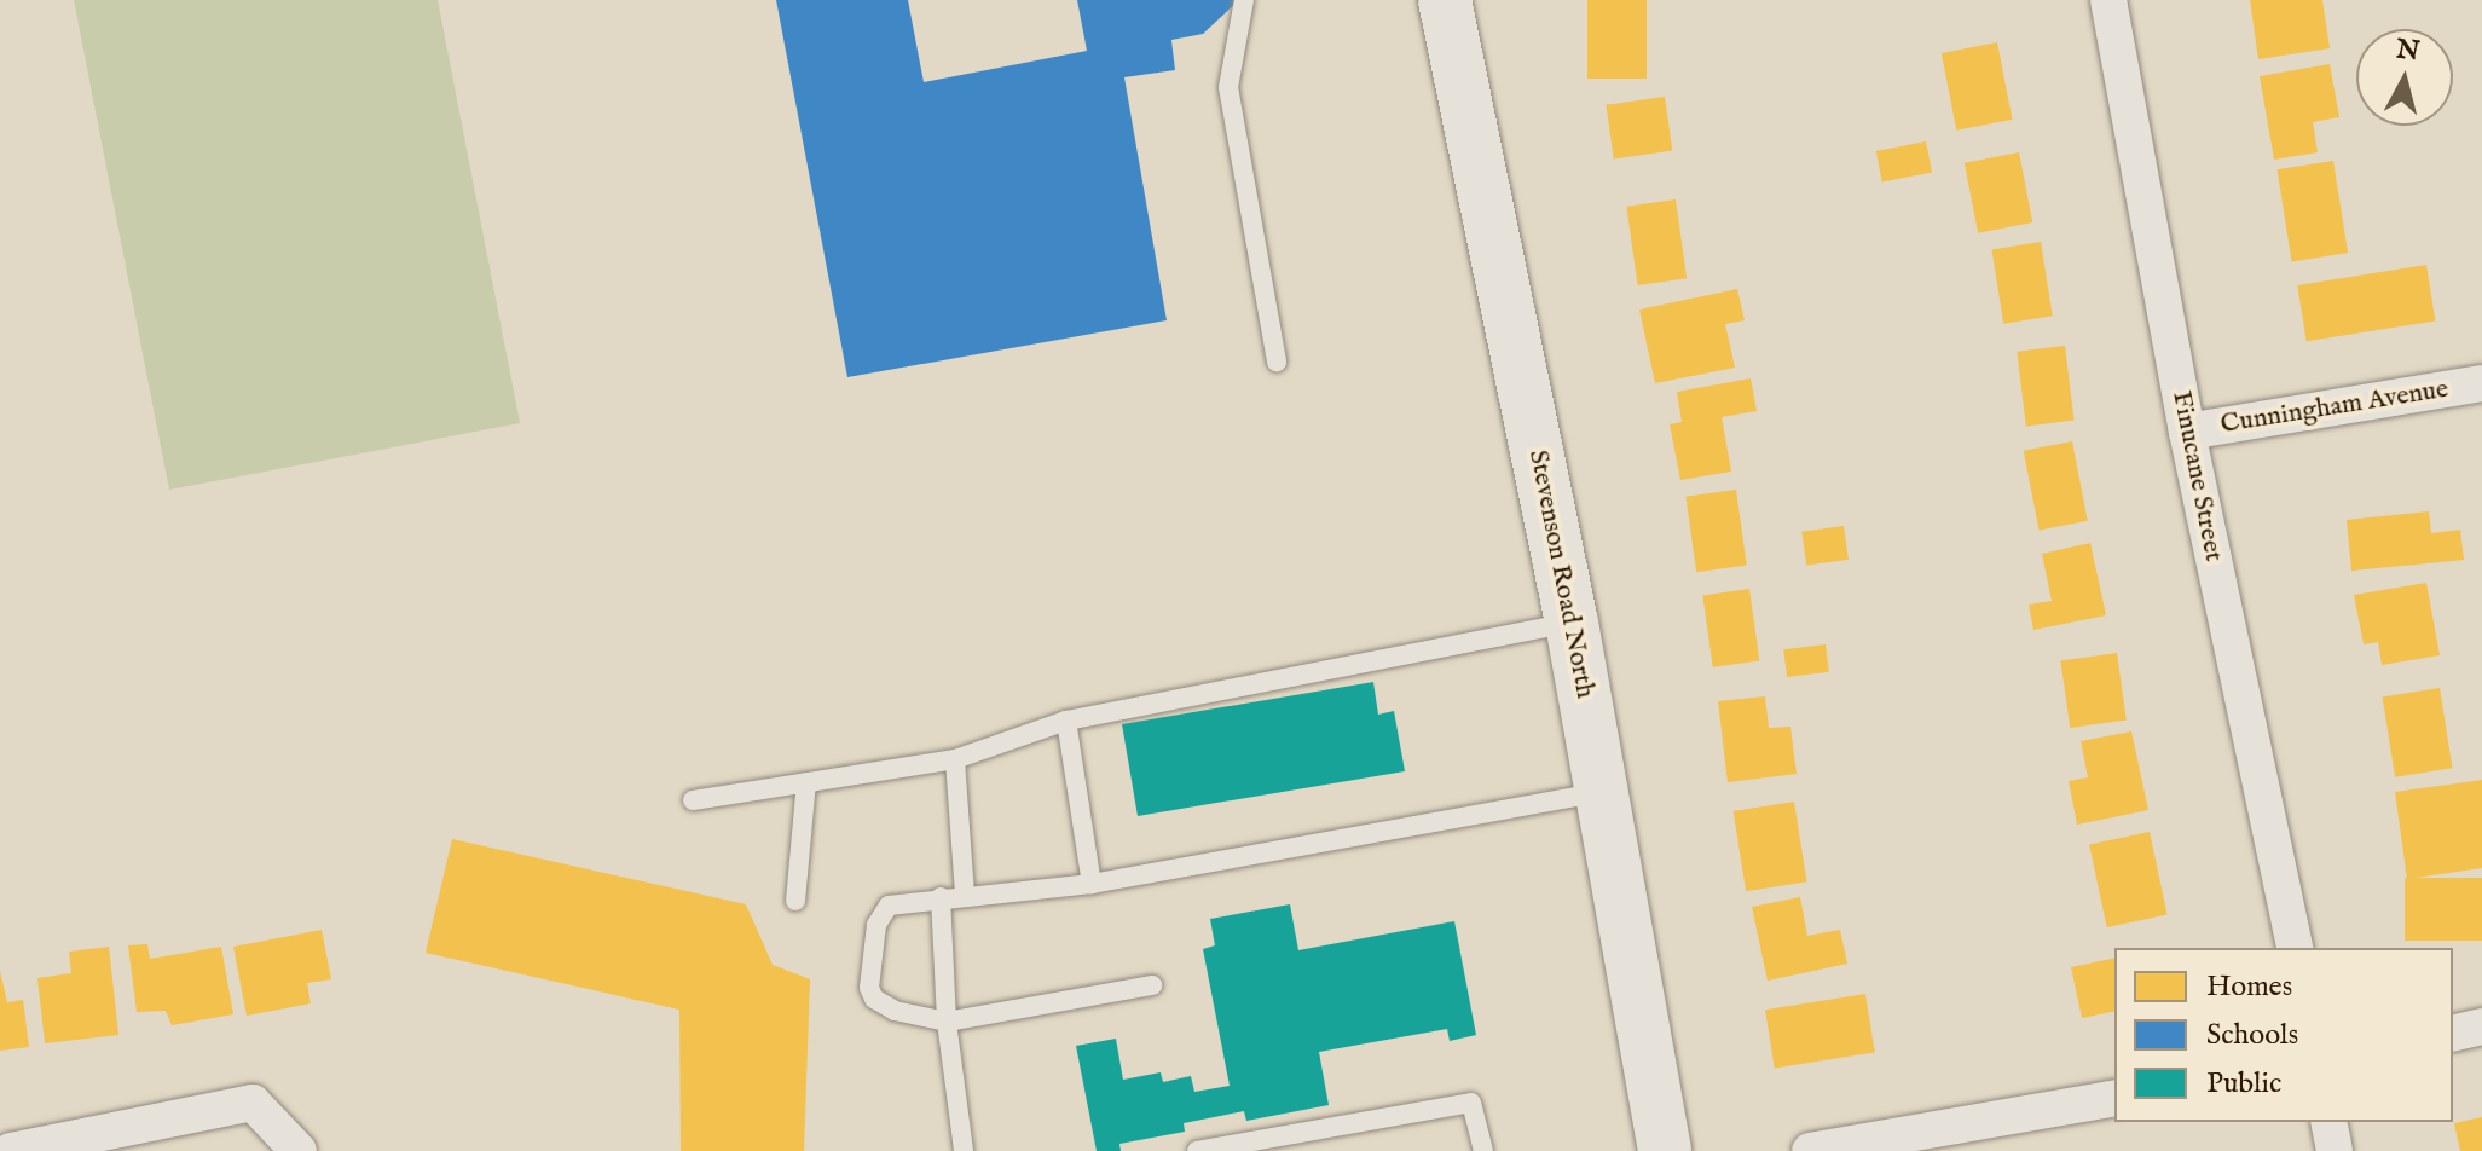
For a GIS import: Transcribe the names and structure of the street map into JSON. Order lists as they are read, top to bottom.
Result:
{
  "streets": {
    "main road": ["Stevenson Road North"],
    "street": ["Cunningham Avenue", "Finucane Street"]
  },
  "crossings": [
    ["Cunningham Avenue", "Finucane Street"]
  ],
  "legend": ["Homes", "Schools", "Public"],
  "north": "top"
}
